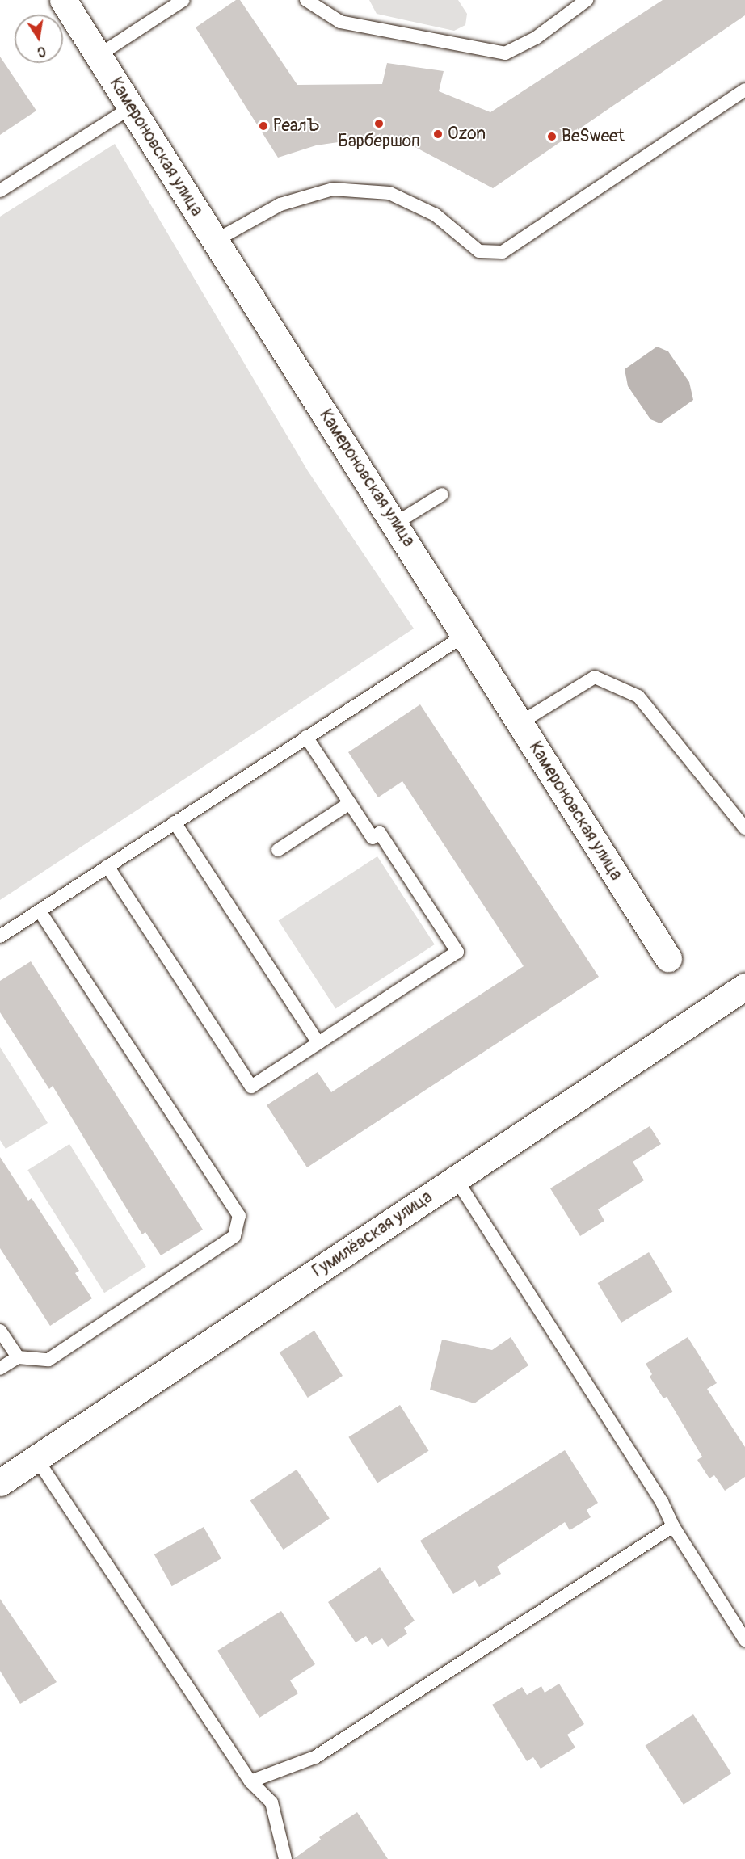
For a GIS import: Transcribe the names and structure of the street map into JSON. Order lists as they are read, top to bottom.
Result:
{
  "streets": {
    "street": ["Камероновская улица", "Гумилёвская улица"]
  },
  "places": [
    "Барбершоп",
    "РеалЪ",
    "Ozon",
    "BeSweet"
  ],
  "north": "bottom"
}
